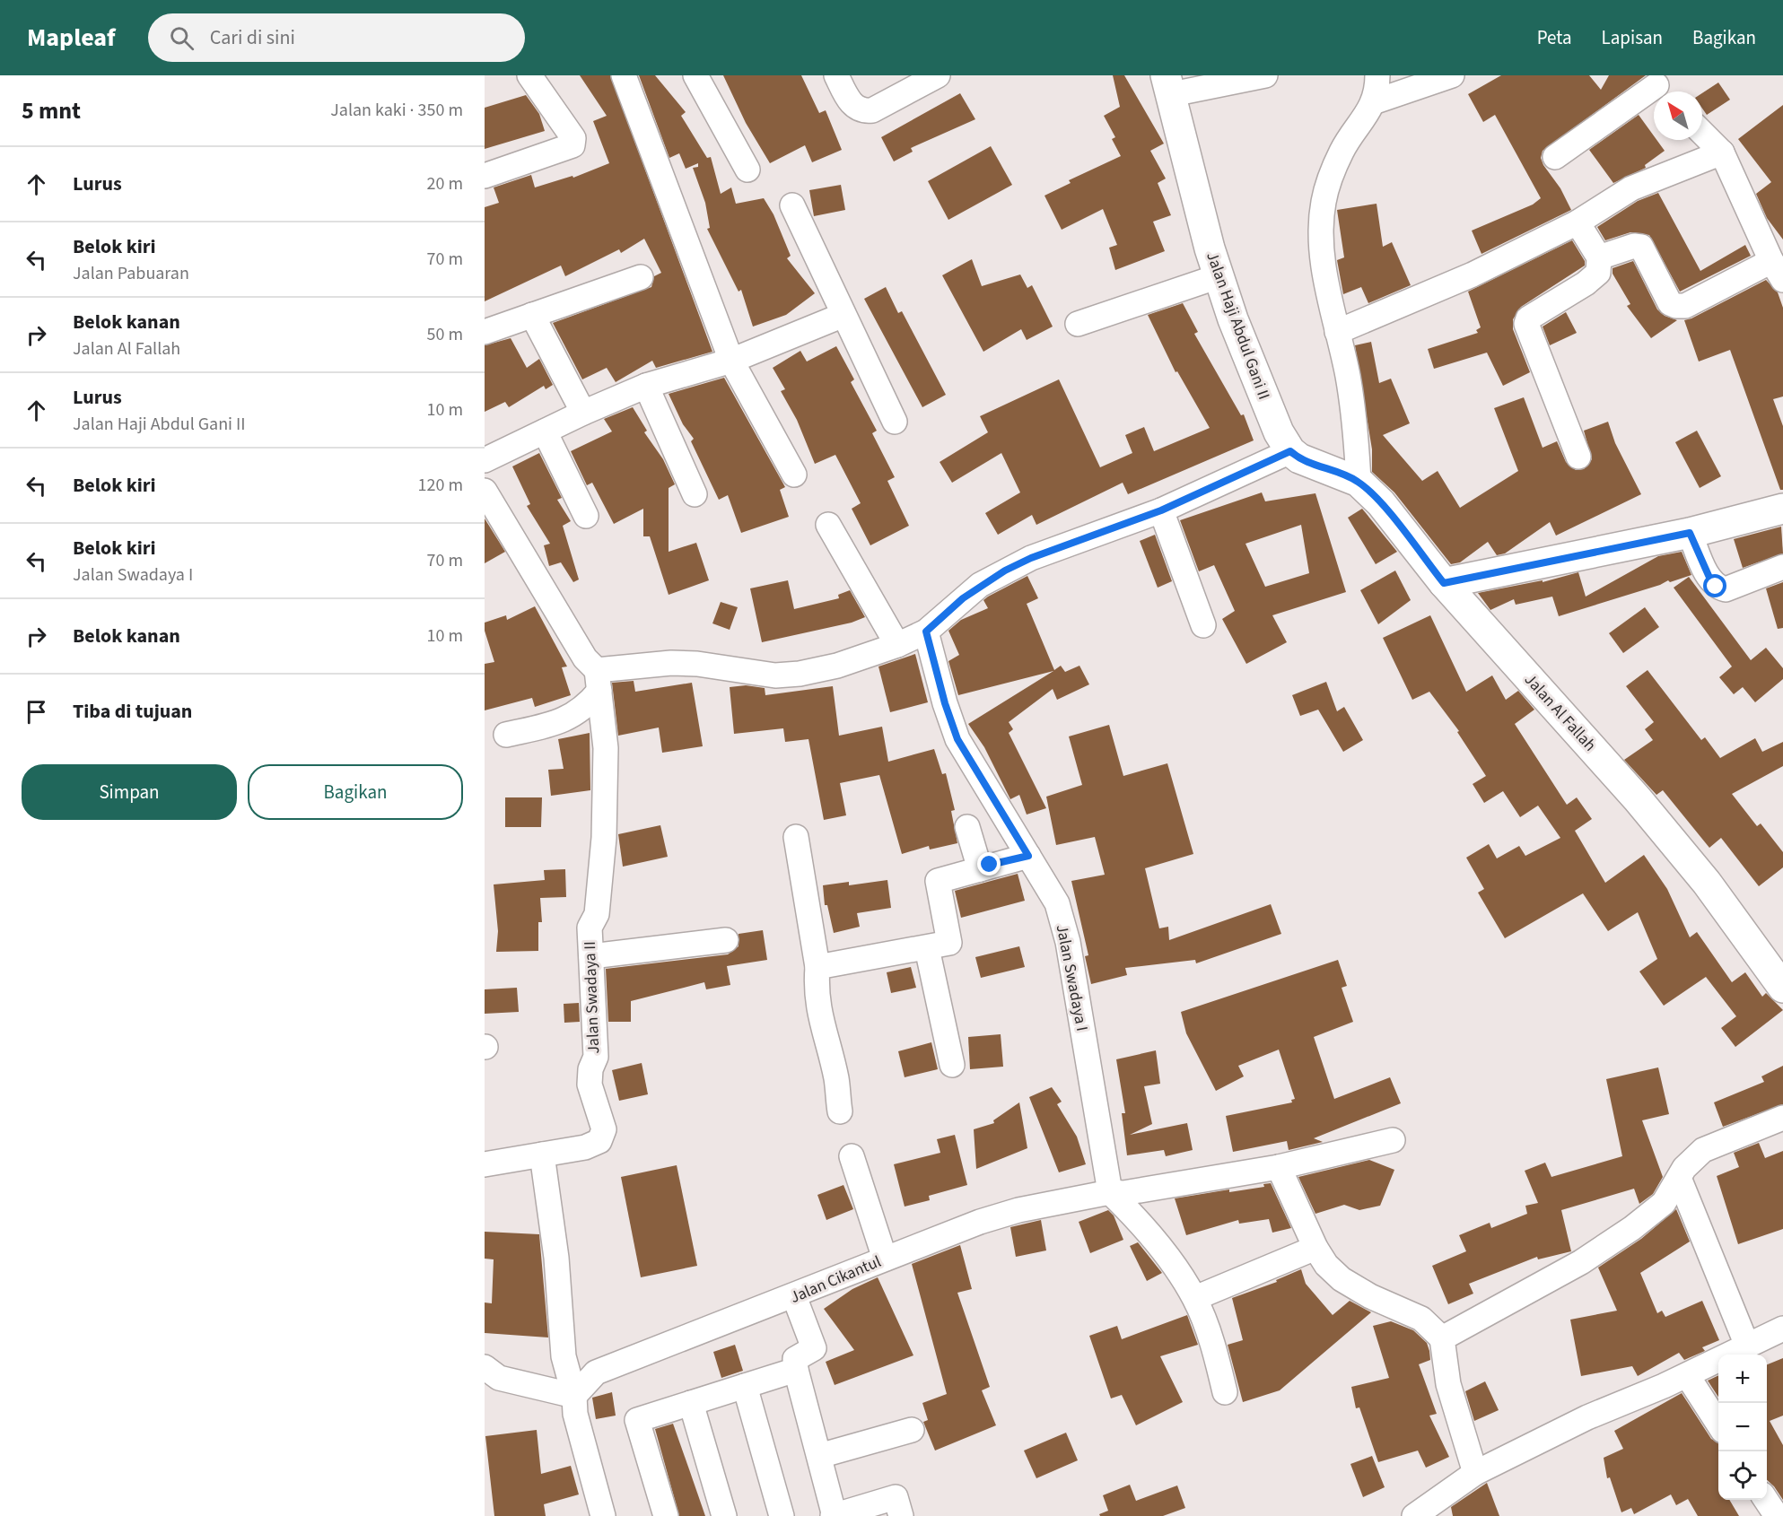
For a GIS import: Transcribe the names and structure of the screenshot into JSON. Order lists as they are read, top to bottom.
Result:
{
  "streets": {
    "street": [
      "Jalan Haji Abdul Gani II",
      "Jalan Al Fallah",
      "Jalan Swadaya I",
      "Jalan Swadaya II",
      "Jalan Cikantul"
    ]
  },
  "crossings": [
    ["Jalan Haji Abdul Gani II", "Jalan Al Fallah"],
    ["Jalan Swadaya I", "Jalan Cikantul"]
  ],
  "north": "top left",
  "page": {
    "header": "Mapleaf",
    "search": "Cari di sini",
    "nav": ["Peta", "Lapisan", "Bagikan"],
    "heading": ["5 mnt", "Jalan kaki · 350 m"],
    "list": [
      ["Lurus", "20 m"],
      ["Belok kiri", "Jalan Pabuaran", "70 m"],
      ["Belok kanan", "Jalan Al Fallah", "50 m"],
      ["Lurus", "Jalan Haji Abdul Gani II", "10 m"],
      ["Belok kiri", "120 m"],
      ["Belok kiri", "Jalan Swadaya I", "70 m"],
      ["Belok kanan", "10 m"],
      "Tiba di tujuan"
    ],
    "buttons": ["Simpan", "Bagikan"],
    "map_buttons": ["+", "−"]
  }
}
